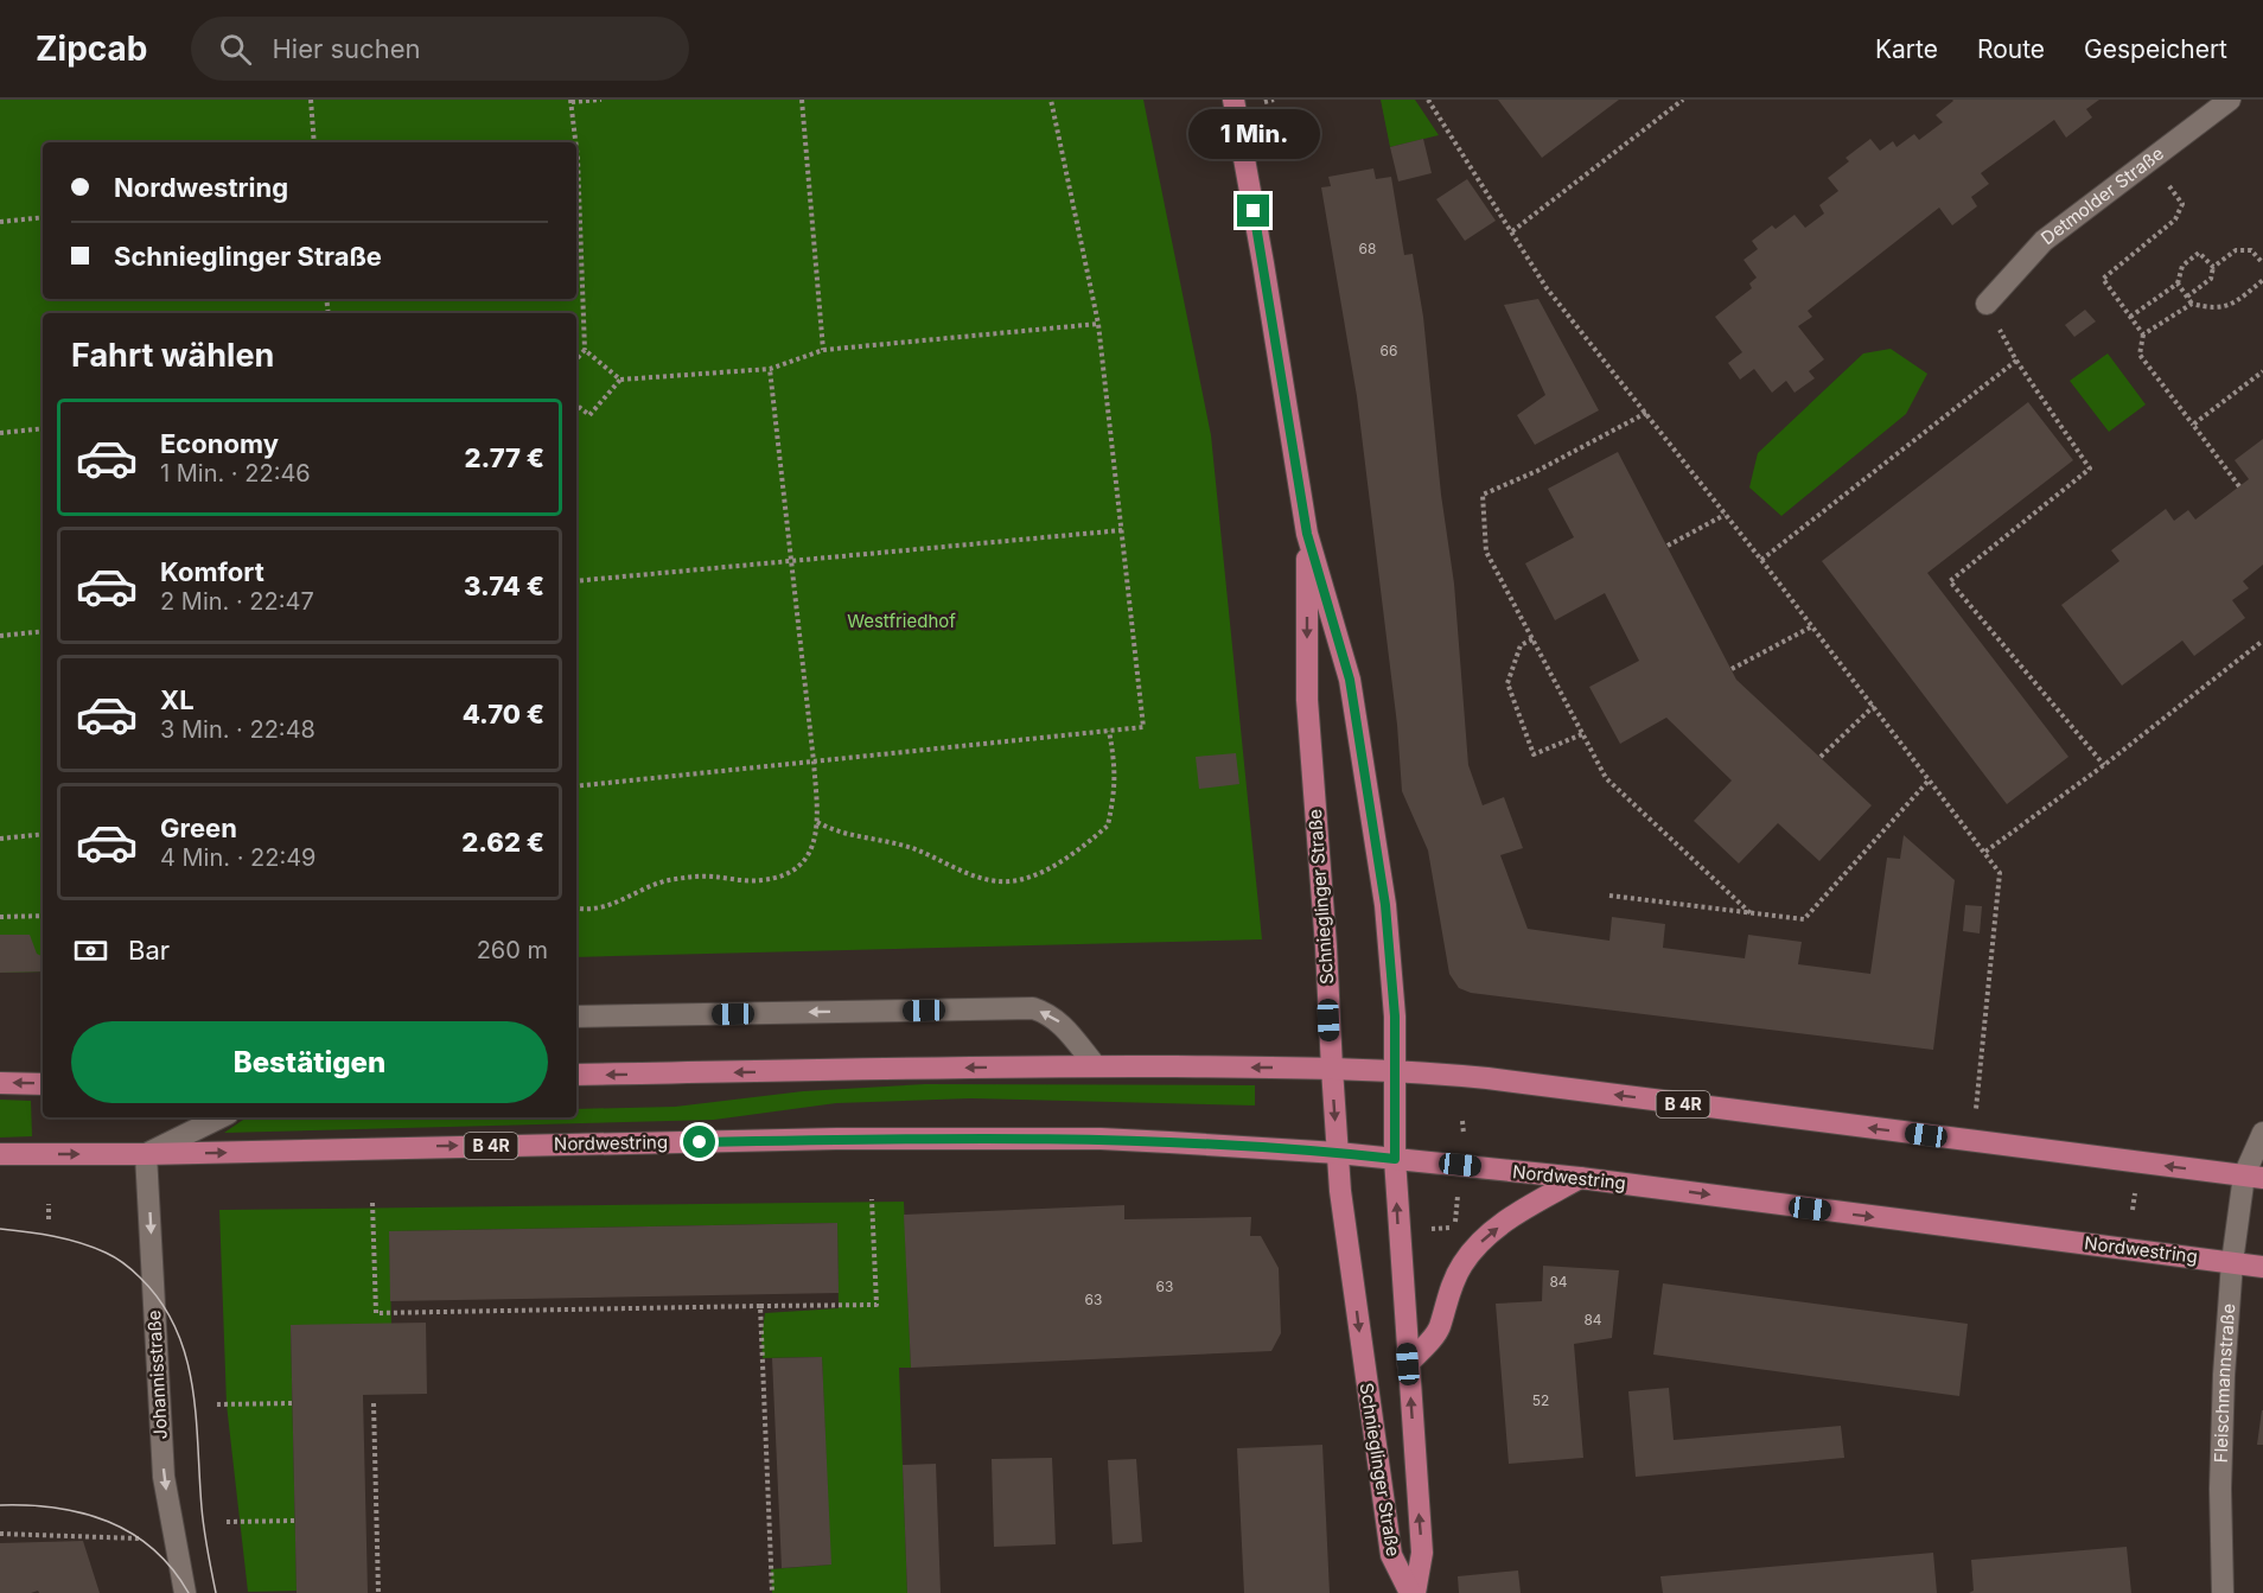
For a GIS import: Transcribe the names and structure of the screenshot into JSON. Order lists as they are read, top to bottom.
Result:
{
  "streets": {
    "main road": ["Schnieglinger Straße", "B 4R", "Nordwestring"],
    "street": ["Detmolder Straße", "Johannisstraße", "Fleischmannstraße"]
  },
  "crossings": [
    ["Schnieglinger Straße", "B 4R"],
    ["Schnieglinger Straße", "Nordwestring"],
    ["B 4R", "Fleischmannstraße"],
    ["Nordwestring", "Johannisstraße"],
    ["Nordwestring", "Fleischmannstraße"]
  ],
  "one_way": ["Johannisstraße"],
  "parks": ["Westfriedhof"],
  "house_numbers": [
    "68",
    "66",
    "84",
    "63",
    "63",
    "84",
    "52"
  ],
  "page": {
    "header": "Zipcab",
    "search": "Hier suchen",
    "nav": ["Karte", "Route", "Gespeichert"],
    "bubble": "1 Min.",
    "banner": ["Nordwestring", "Schnieglinger Straße"],
    "heading": "Fahrt wählen",
    "list": [
      {
        "name": "Economy",
        "note": "1 Min. · 22:46",
        "value": "2.77 €"
      },
      {
        "name": "Komfort",
        "note": "2 Min. · 22:47",
        "value": "3.74 €"
      },
      {
        "name": "XL",
        "note": "3 Min. · 22:48",
        "value": "4.70 €"
      },
      {
        "name": "Green",
        "note": "4 Min. · 22:49",
        "value": "2.62 €"
      }
    ],
    "pay": ["Bar", "260 m"],
    "buttons": "Bestätigen"
  }
}
